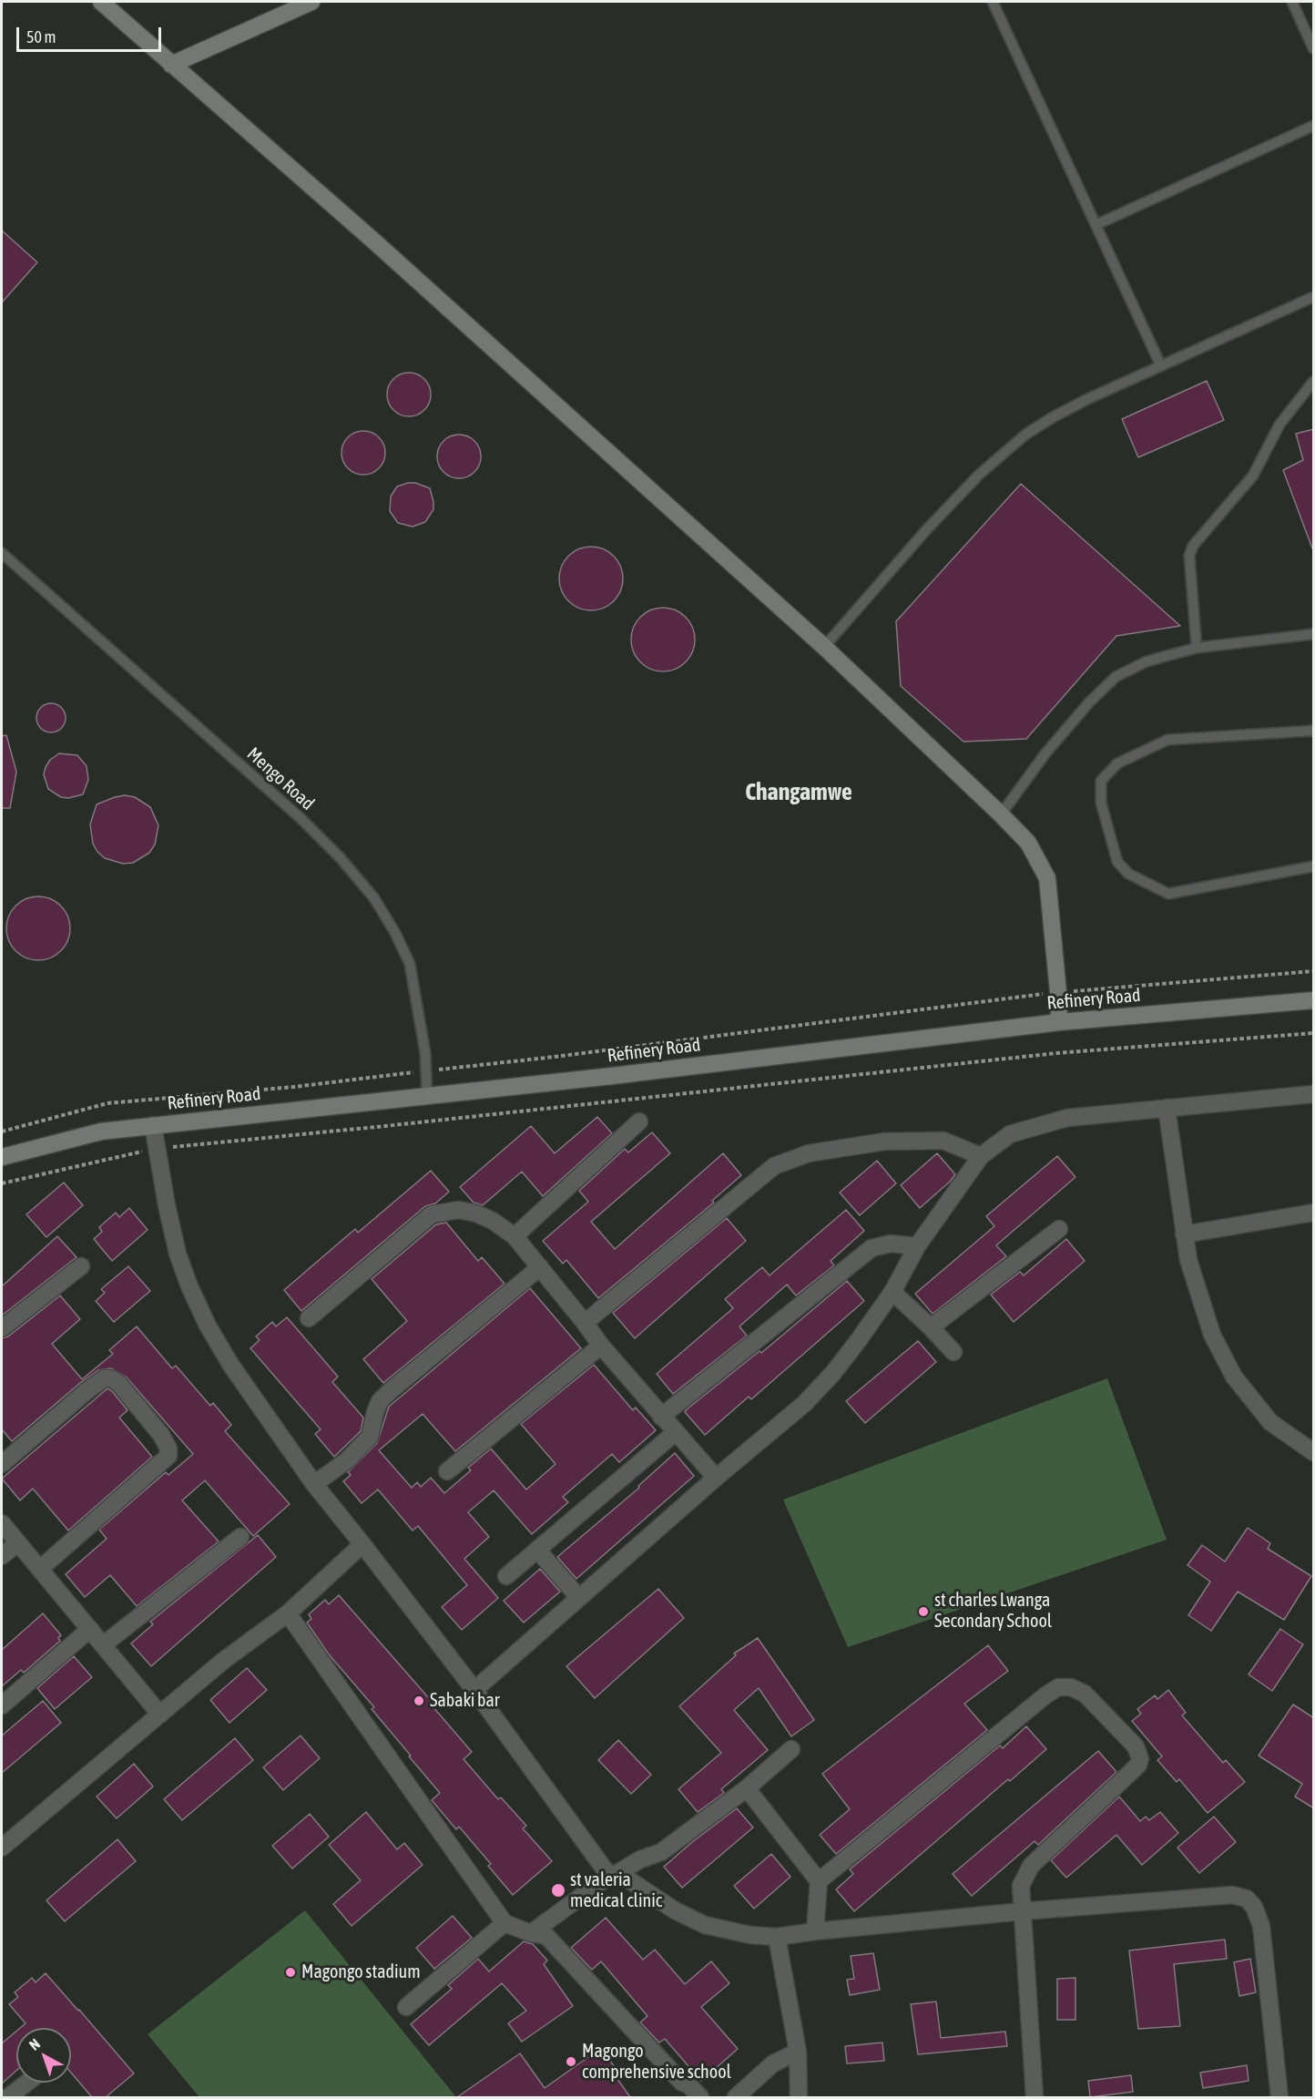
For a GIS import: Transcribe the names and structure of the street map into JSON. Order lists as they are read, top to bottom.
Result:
{
  "streets": {
    "street": ["Refinery Road"],
    "lane": ["Mengo Road"]
  },
  "crossings": [
    ["Mengo Road", "Refinery Road"]
  ],
  "districts": ["Changamwe"],
  "places": [
    "st charles Lwanga Secondary School",
    "Sabaki bar",
    "st valeria medical clinic",
    "Magongo stadium",
    "Magongo comprehensive school"
  ],
  "scale_bar": "50 m",
  "north": "top left"
}
